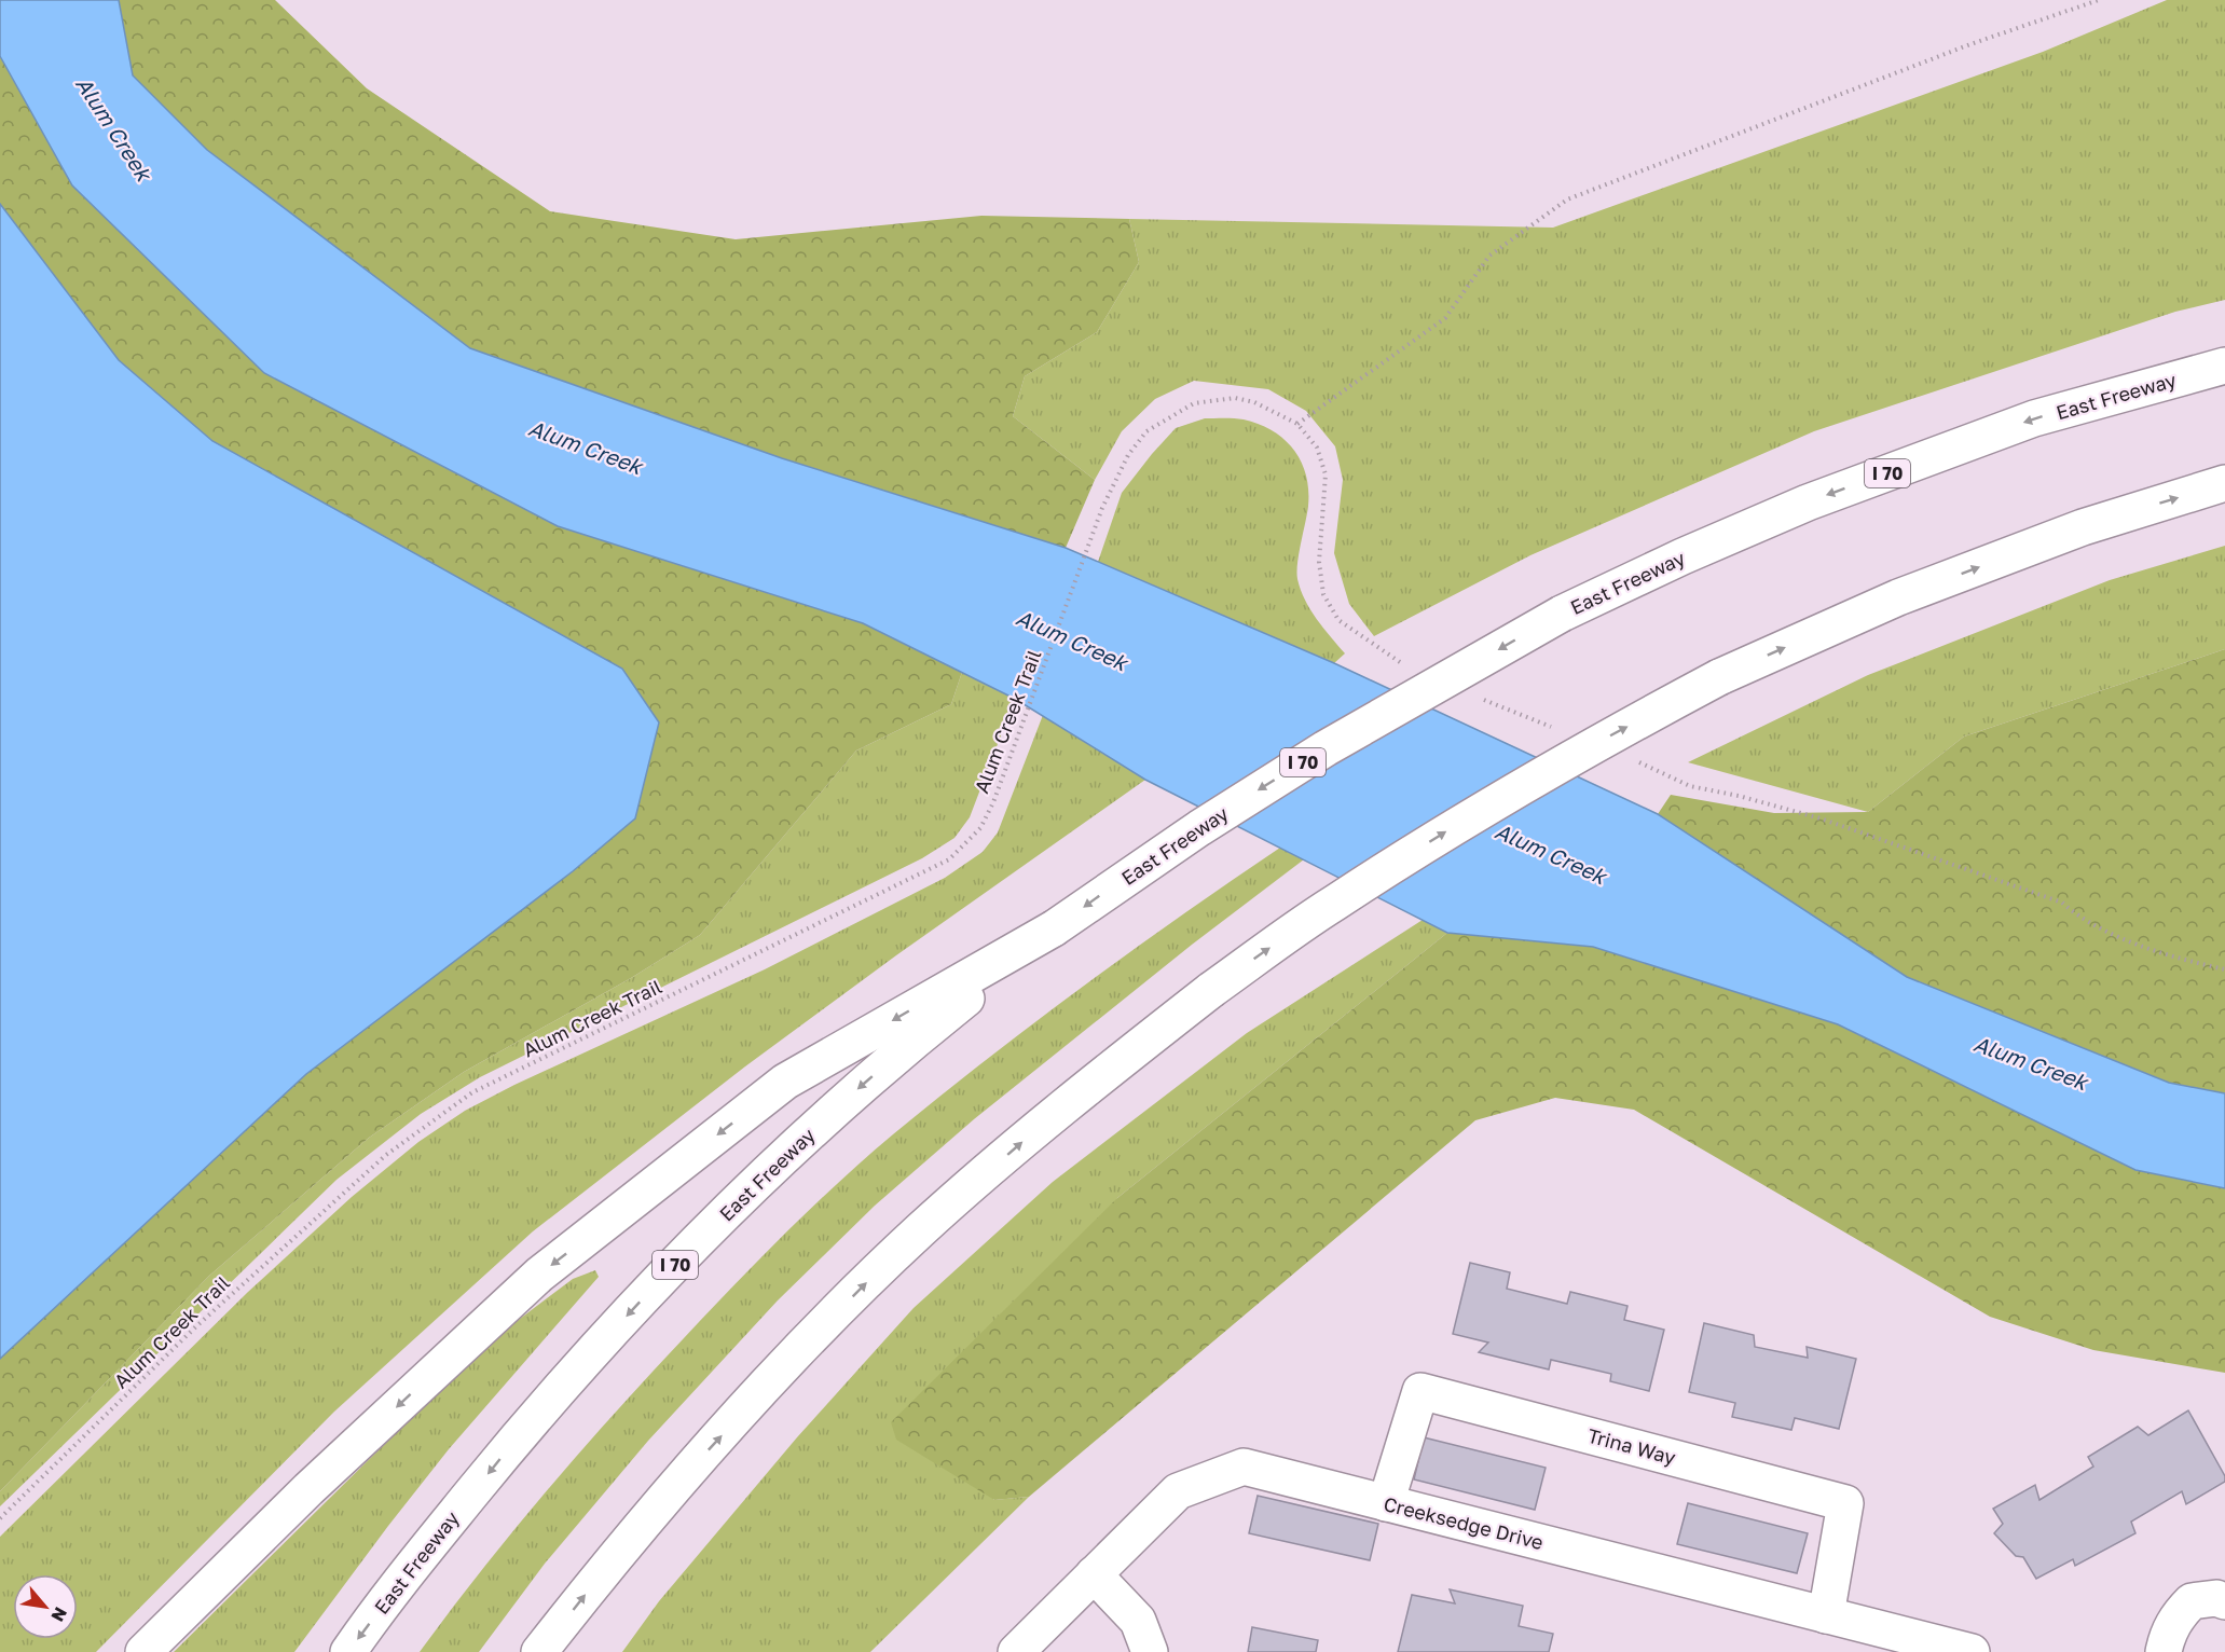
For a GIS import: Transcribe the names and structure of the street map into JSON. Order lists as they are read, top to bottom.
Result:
{
  "streets": {
    "main road": [
      "East Freeway",
      "I 70",
      "Trina Way",
      "Creeksedge Drive"
    ],
    "path": ["Alum Creek Trail"]
  },
  "crossings": [
    ["Trina Way", "Creeksedge Drive"]
  ],
  "water": ["Alum Creek"],
  "north": "bottom right"
}
